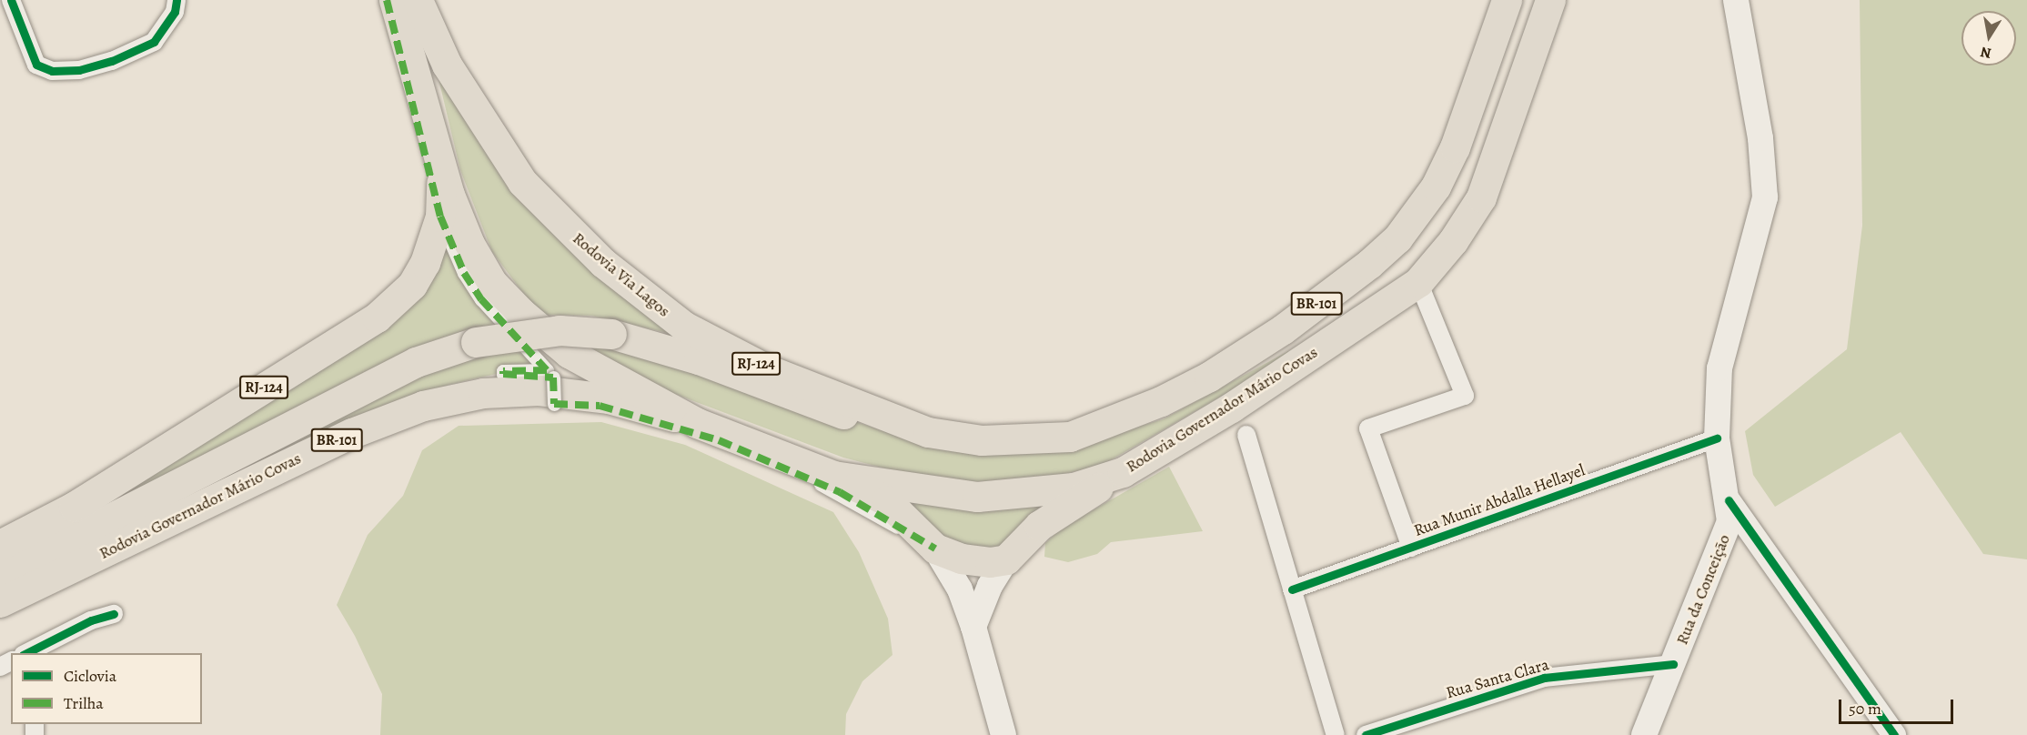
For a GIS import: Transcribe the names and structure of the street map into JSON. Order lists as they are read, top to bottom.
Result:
{
  "streets": {
    "highway": [
      "Rodovia Via Lagos",
      "BR-101",
      "RJ-124",
      "Rodovia Governador Mário Covas"
    ],
    "main road": ["Rua da Conceição"],
    "street": ["Rua Munir Abdalla Hellayel", "Rua Santa Clara"]
  },
  "crossings": [
    ["Rodovia Via Lagos", "Rodovia Governador Mário Covas"],
    ["RJ-124", "Rodovia Governador Mário Covas"],
    ["Rua Munir Abdalla Hellayel", "Rua da Conceição"],
    ["Rua da Conceição", "Rua Santa Clara"]
  ],
  "legend": ["Ciclovia", "Trilha"],
  "scale_bar": "50 m",
  "north": "bottom"
}
